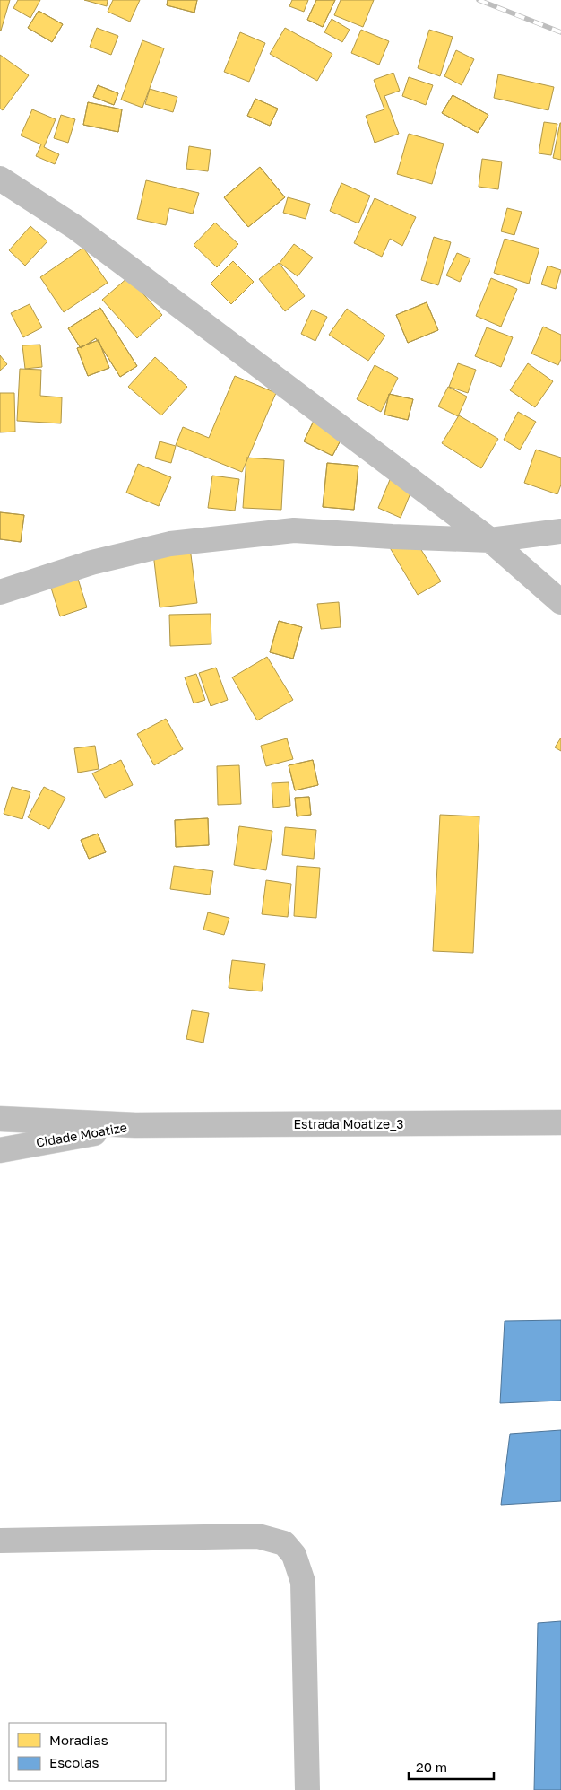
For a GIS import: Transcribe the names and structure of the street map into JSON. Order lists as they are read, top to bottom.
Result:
{
  "streets": {
    "main road": ["Estrada Moatize_3", "Cidade Moatize"]
  },
  "crossings": [
    ["Estrada Moatize_3", "Cidade Moatize"]
  ],
  "legend": ["Moradias", "Escolas"],
  "scale_bar": "20 m"
}
